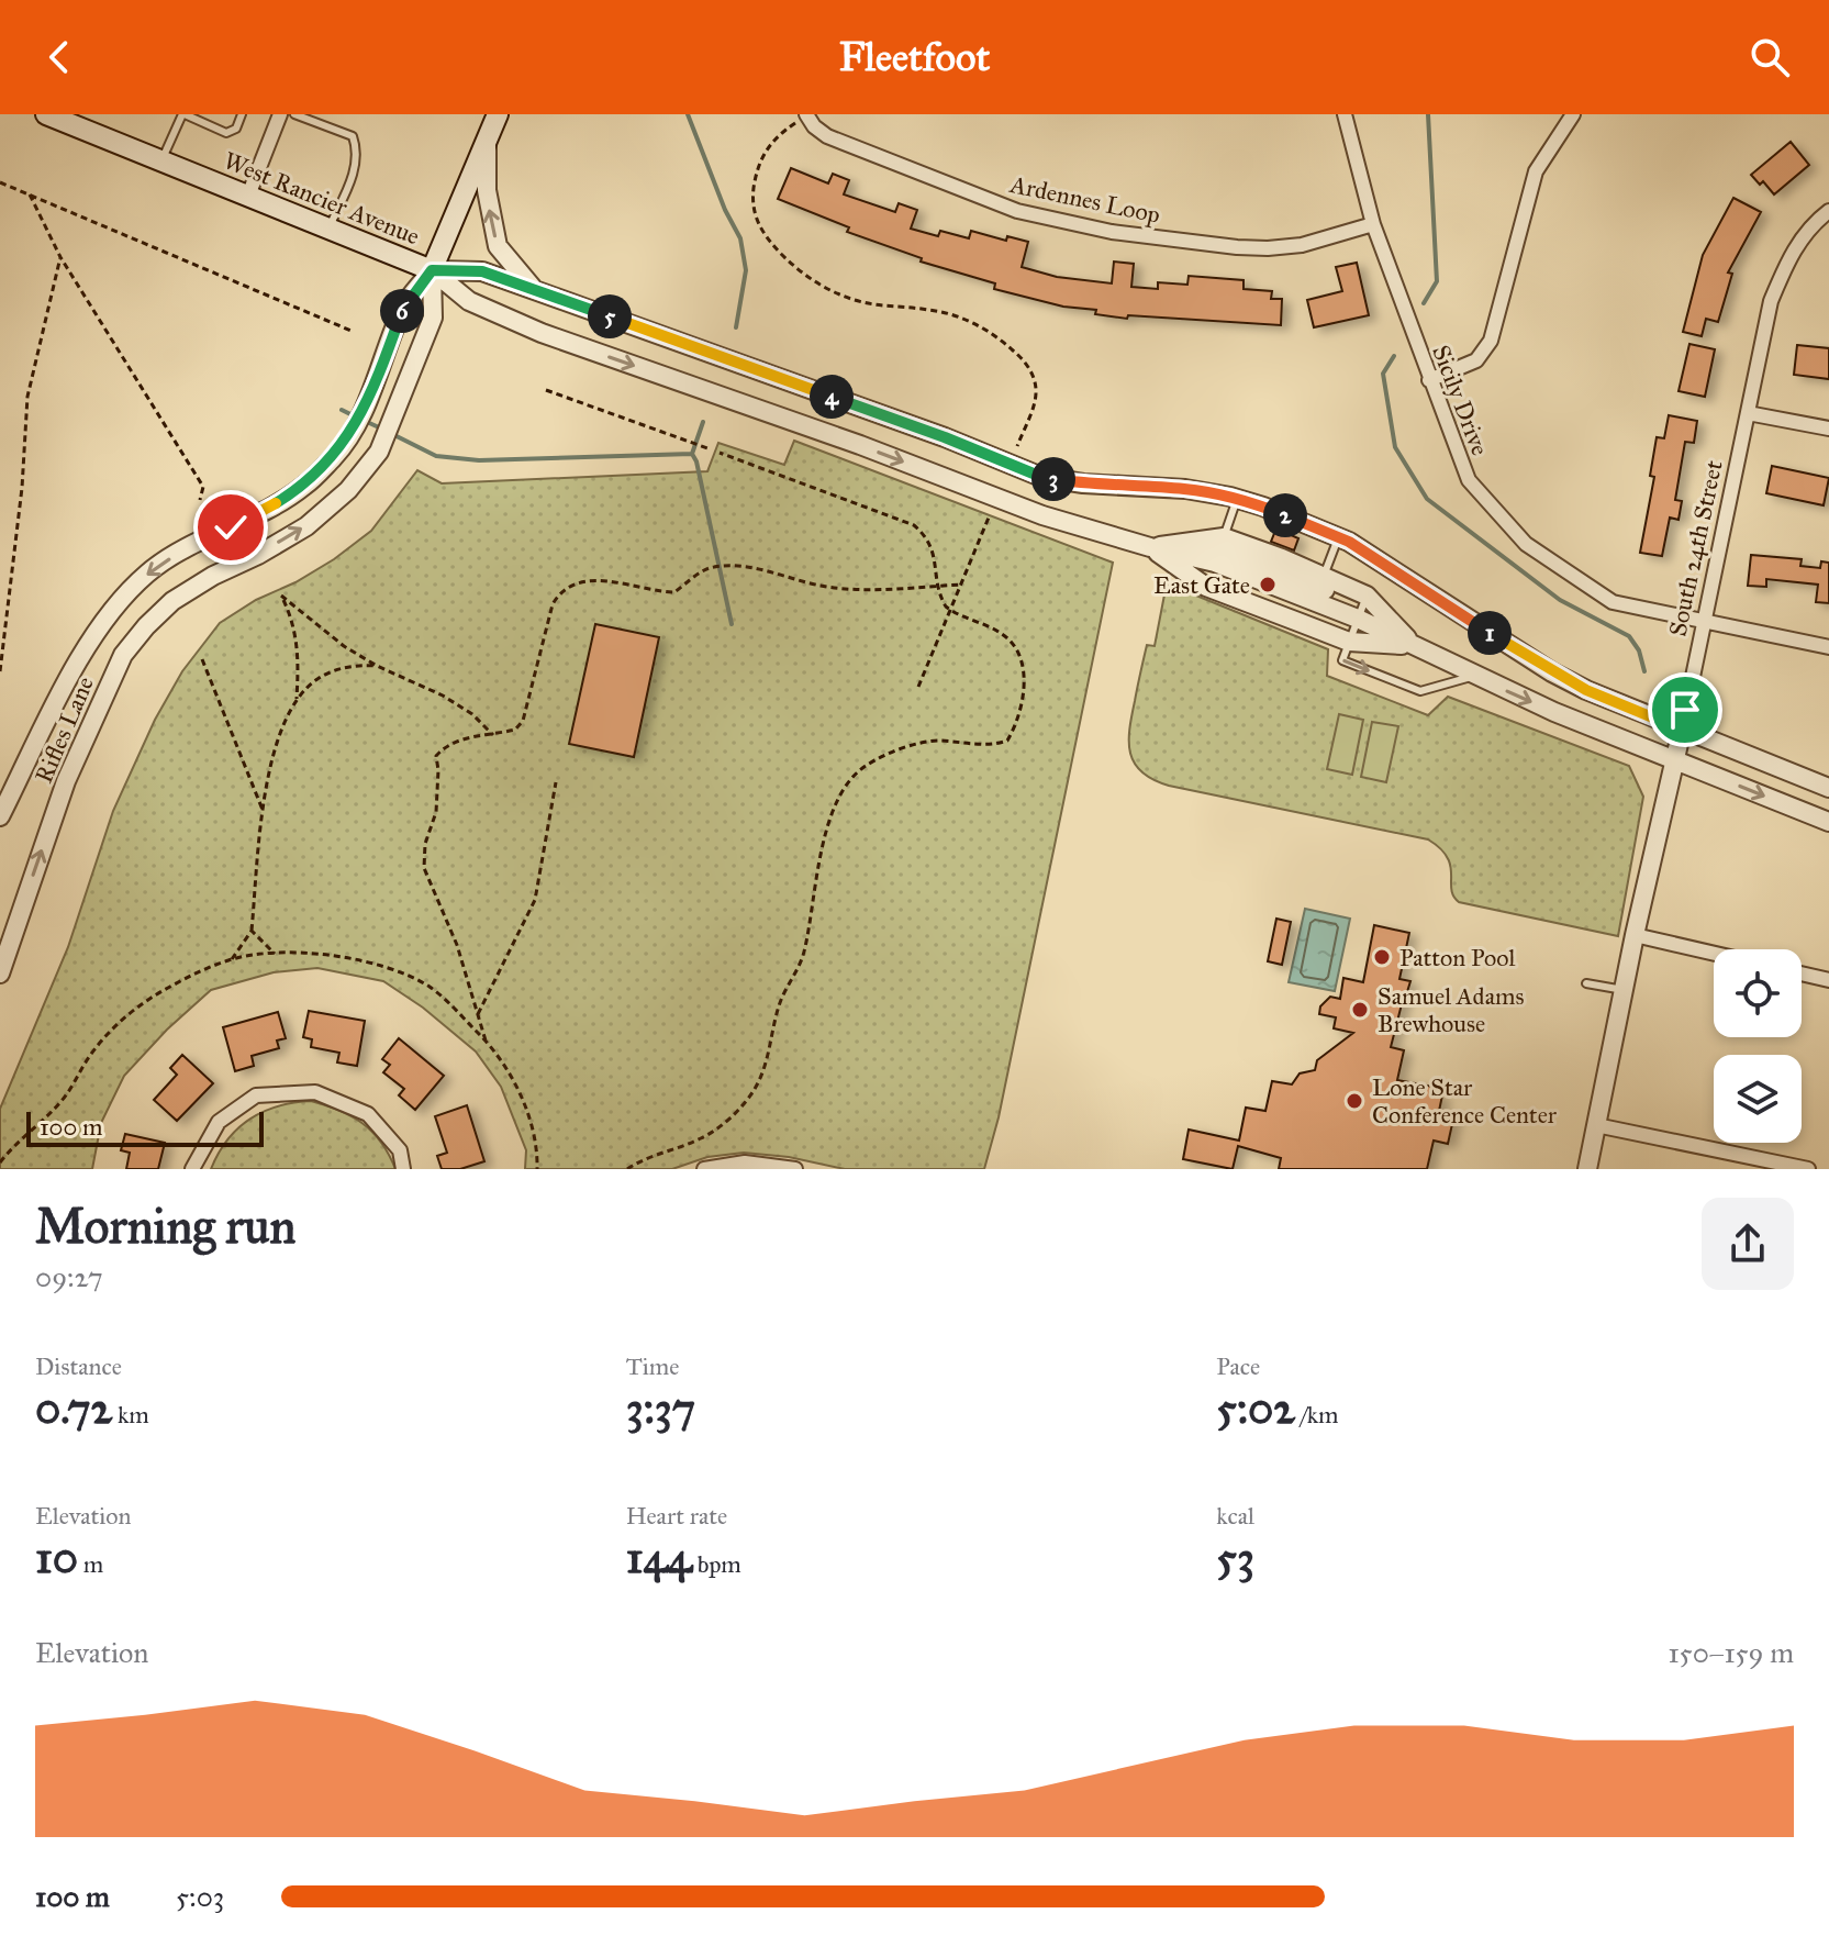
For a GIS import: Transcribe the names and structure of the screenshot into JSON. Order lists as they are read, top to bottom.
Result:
{
  "streets": {
    "main road": ["West Rancier Avenue"],
    "street": [
      "Ardennes Loop",
      "Sicily Drive",
      "South 24th Street",
      "Rifles Lane"
    ]
  },
  "crossings": [
    ["West Rancier Avenue", "Rifles Lane"],
    ["Ardennes Loop", "Sicily Drive"],
    ["Sicily Drive", "South 24th Street"]
  ],
  "places": [
    "East Gate",
    "Patton Pool",
    "Samuel Adams Brewhouse",
    "Lone Star Conference Center"
  ],
  "scale_bar": "100 m",
  "page": {
    "header": "Fleetfoot",
    "pins": [
      "6",
      "5",
      "4",
      "3",
      "2",
      "1"
    ],
    "scale": "100 m",
    "heading": ["Morning run", "09:27"],
    "stats": [
      ["Distance", "0.72 km"],
      ["Time", "3:37"],
      ["Pace", "5:02 /km"],
      ["Elevation", "10 m"],
      ["Heart rate", "144 bpm"],
      ["kcal", "53"]
    ],
    "chart": ["Elevation", "150–159 m"],
    "list": [
      {
        "name": "100 m",
        "note": "5:03"
      }
    ]
  }
}
